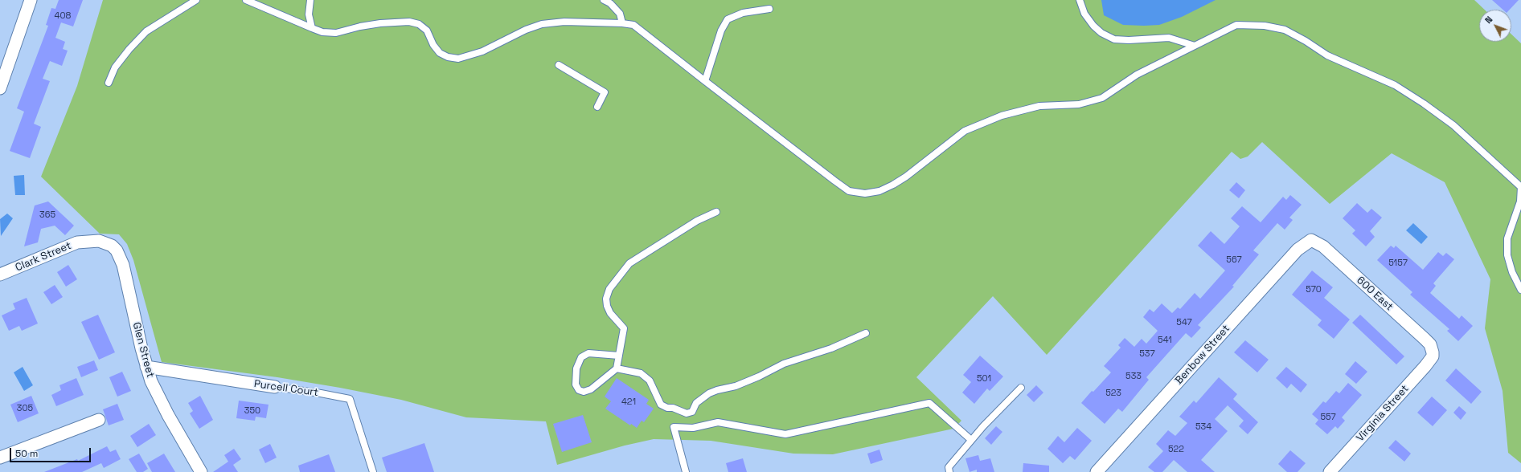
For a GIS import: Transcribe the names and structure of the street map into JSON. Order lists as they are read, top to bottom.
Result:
{
  "streets": {
    "street": [
      "Clark Street",
      "600 East",
      "Glen Street",
      "Benbow Street",
      "Purcell Court",
      "Virginia Street"
    ]
  },
  "crossings": [
    ["Clark Street", "Glen Street"],
    ["600 East", "Benbow Street"],
    ["600 East", "Virginia Street"],
    ["Glen Street", "Purcell Court"]
  ],
  "house_numbers": [
    "408",
    "365",
    "567",
    "5157",
    "570",
    "547",
    "541",
    "537",
    "533",
    "501",
    "523",
    "421",
    "305",
    "350",
    "557",
    "534",
    "522"
  ],
  "scale_bar": "50 m",
  "north": "top left"
}
